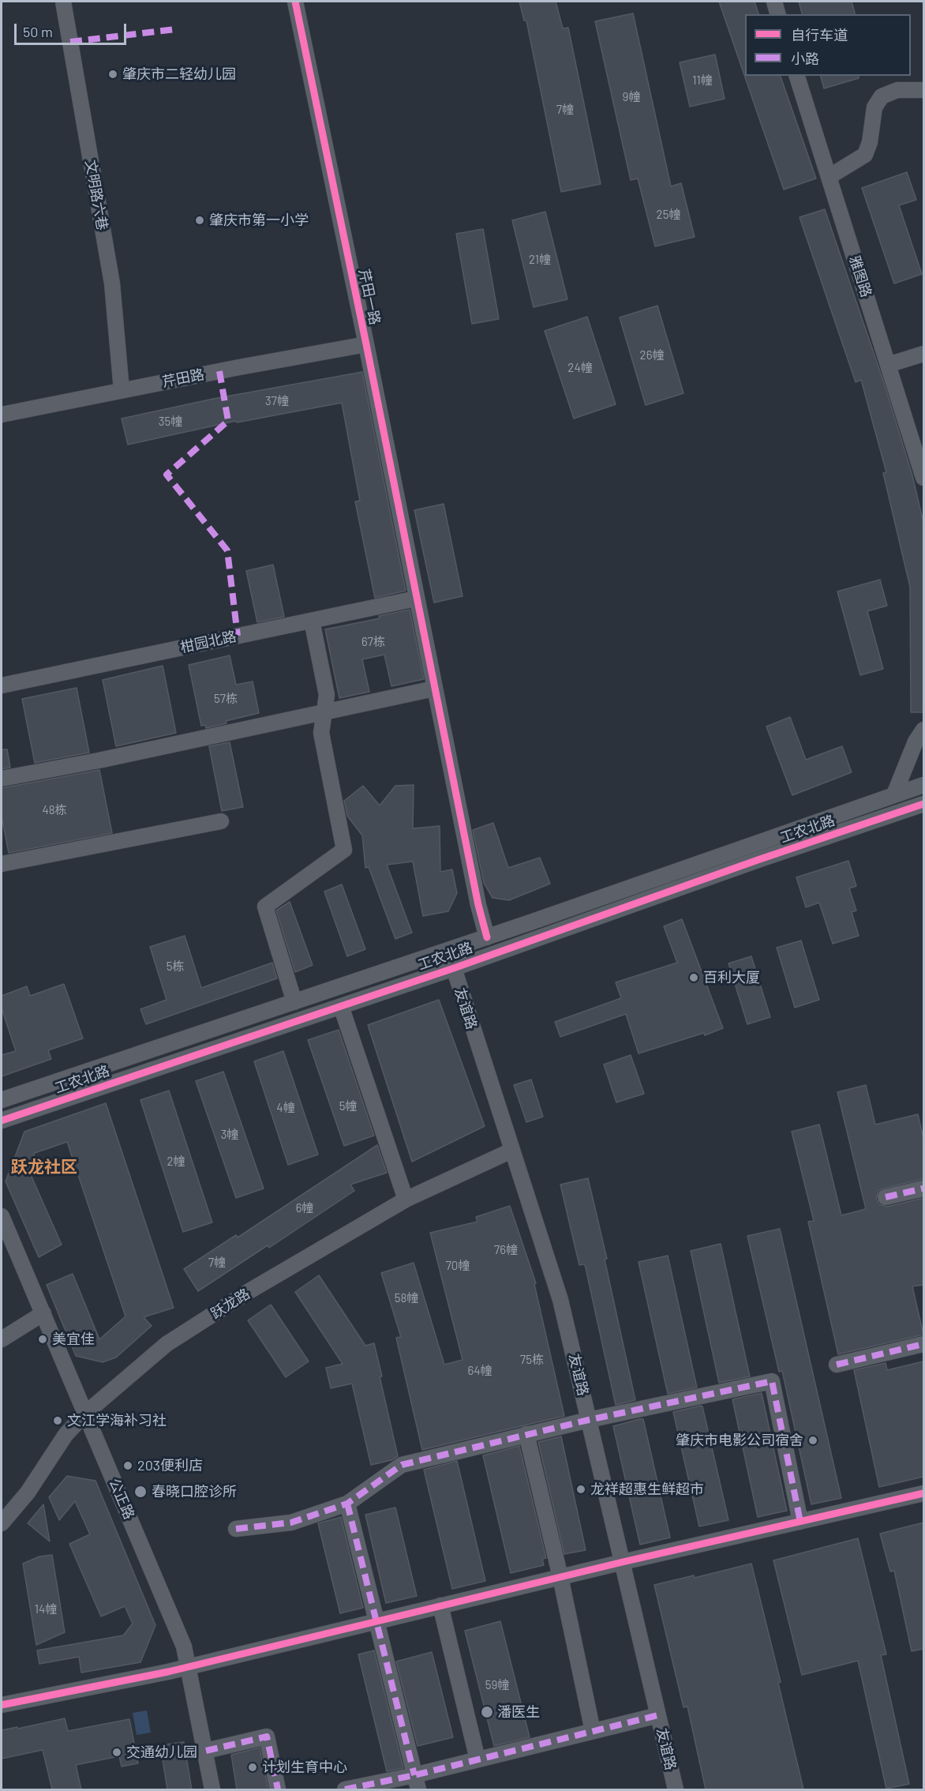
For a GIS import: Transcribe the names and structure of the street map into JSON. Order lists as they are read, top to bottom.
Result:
{
  "streets": {
    "street": [
      "文明路六巷",
      "雅图路",
      "芹田一路",
      "芹田路",
      "柑园北路",
      "工农北路",
      "友谊路",
      "跃龙路",
      "公正路"
    ]
  },
  "crossings": [
    ["文明路六巷", "芹田路"],
    ["芹田一路", "芹田路"],
    ["芹田一路", "柑园北路"],
    ["芹田一路", "工农北路"],
    ["工农北路", "友谊路"],
    ["友谊路", "跃龙路"],
    ["跃龙路", "公正路"]
  ],
  "districts": ["跃龙社区"],
  "places": [
    "肇庆市二轻幼儿园",
    "肇庆市第一小学",
    "百利大厦",
    "美宜佳",
    "文江学海补习社",
    "肇庆市电影公司宿舍",
    "203便利店",
    "龙祥超惠生鲜超市",
    "春晓口腔诊所",
    "潘医生",
    "交通幼儿园",
    "计划生育中心"
  ],
  "house_numbers": [
    "11幢",
    "9幢",
    "7幢",
    "25幢",
    "21幢",
    "26幢",
    "24幢",
    "37幢",
    "35幢",
    "67栋",
    "57栋",
    "48栋",
    "5栋",
    "5幢",
    "4幢",
    "3幢",
    "2幢",
    "6幢",
    "76幢",
    "7幢",
    "70幢",
    "58幢",
    "75栋",
    "64幢",
    "14幢",
    "59幢"
  ],
  "legend": ["自行车道", "小路"],
  "scale_bar": "50 m"
}
